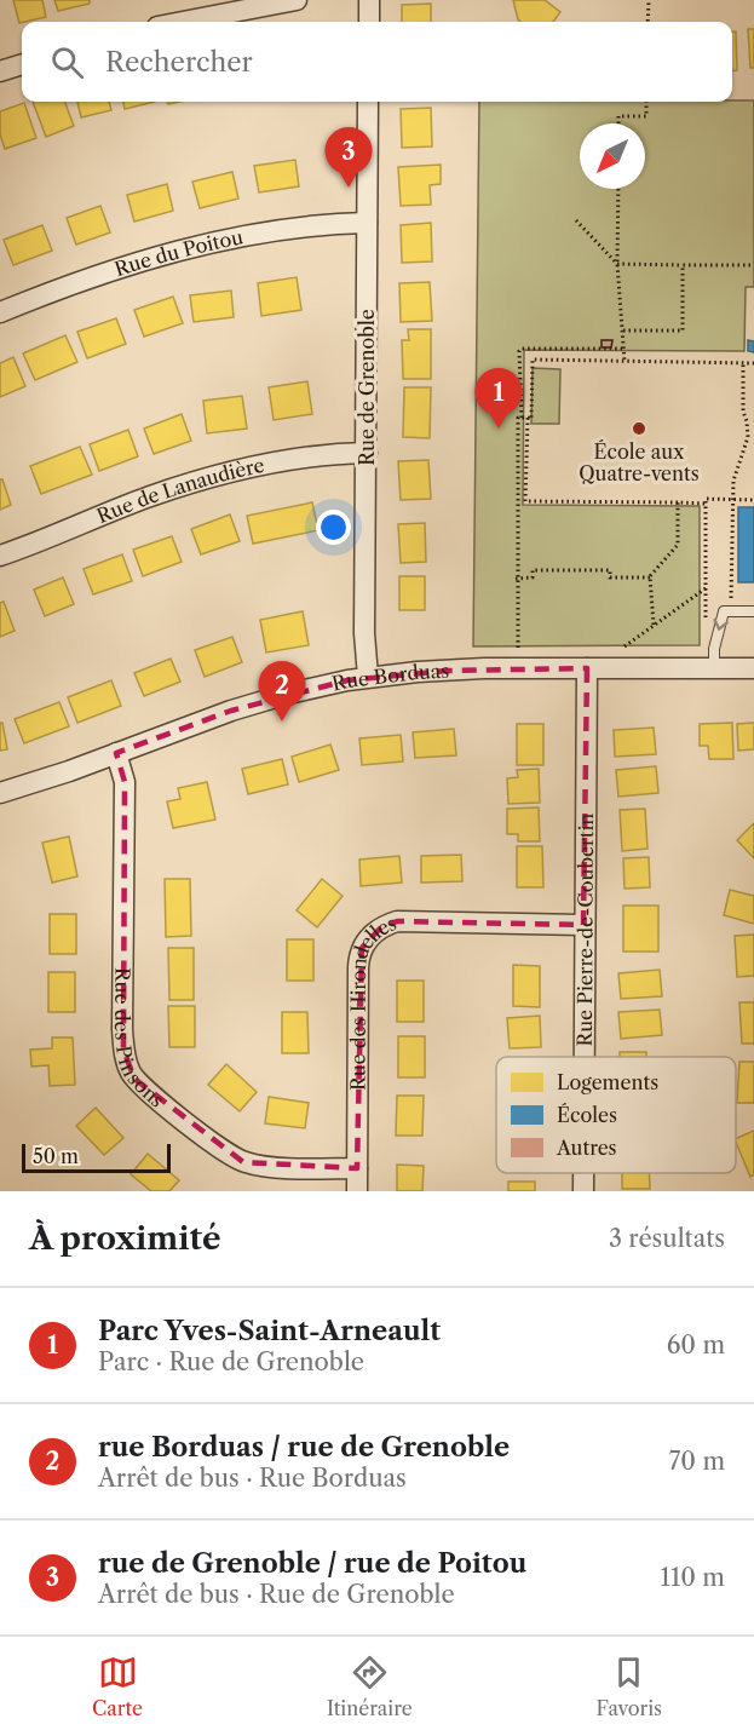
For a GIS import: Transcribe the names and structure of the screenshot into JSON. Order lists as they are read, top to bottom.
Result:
{
  "streets": {
    "street": [
      "Rue du Poitou",
      "Rue de Grenoble",
      "Rue de Lanaudière",
      "Rue Borduas",
      "Rue Pierre-de-Coubertin",
      "Rue des Hirondelles",
      "Rue des Pinsons"
    ]
  },
  "crossings": [
    ["Rue du Poitou", "Rue de Grenoble"],
    ["Rue de Grenoble", "Rue de Lanaudière"],
    ["Rue de Grenoble", "Rue Borduas"],
    ["Rue Borduas", "Rue Pierre-de-Coubertin"],
    ["Rue Borduas", "Rue des Pinsons"],
    ["Rue Pierre-de-Coubertin", "Rue des Hirondelles"],
    ["Rue des Hirondelles", "Rue des Pinsons"]
  ],
  "places": ["École aux Quatre-vents"],
  "legend": ["Logements", "Écoles", "Autres"],
  "scale_bar": "50 m",
  "north": "bottom left",
  "page": {
    "search": "Rechercher",
    "pins": ["3", "1", "2"],
    "scale": "50 m",
    "heading": ["À proximité", "3 résultats"],
    "list": [
      {
        "mark": "1",
        "name": "Parc Yves-Saint-Arneault",
        "note": "Parc · Rue de Grenoble",
        "value": "60 m"
      },
      {
        "mark": "2",
        "name": "rue Borduas / rue de Grenoble",
        "note": "Arrêt de bus · Rue Borduas",
        "value": "70 m"
      },
      {
        "mark": "3",
        "name": "rue de Grenoble / rue de Poitou",
        "note": "Arrêt de bus · Rue de Grenoble",
        "value": "110 m"
      }
    ],
    "nav": ["Carte", "Itinéraire", "Favoris"]
  }
}
